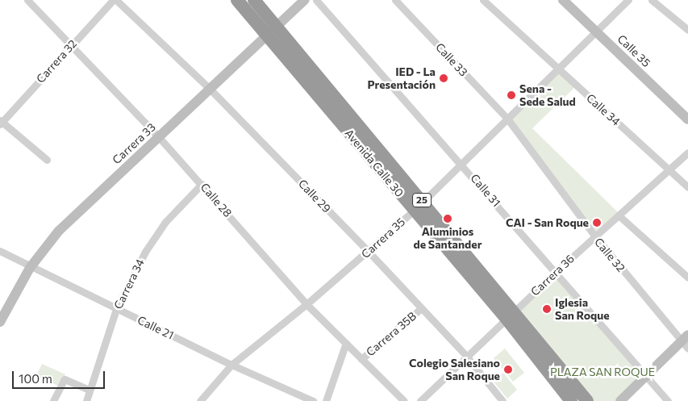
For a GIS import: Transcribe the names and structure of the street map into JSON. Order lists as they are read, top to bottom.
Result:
{
  "streets": {
    "highway": ["Avenida Calle 30", "25"],
    "street": [
      "Calle 35",
      "Calle 33",
      "Carrera 32",
      "Calle 34",
      "Carrera 33",
      "Calle 31",
      "Calle 29",
      "Calle 28",
      "Carrera 35",
      "Calle 32",
      "Carrera 36",
      "Carrera 34",
      "Calle 21",
      "Carrera 35B"
    ]
  },
  "crossings": [
    ["Calle 35", "Carrera 35"],
    ["Calle 33", "Carrera 35"],
    ["Calle 33", "Calle 32"],
    ["Carrera 32", "Calle 29"],
    ["Carrera 32", "Calle 28"],
    ["Calle 34", "Carrera 35"],
    ["Calle 34", "Carrera 36"],
    ["Carrera 33", "Avenida Calle 30"],
    ["Carrera 33", "Calle 29"],
    ["Carrera 33", "Calle 28"],
    ["Carrera 33", "Calle 21"],
    ["Avenida Calle 30", "Carrera 35"],
    ["Avenida Calle 30", "Carrera 36"],
    ["Calle 31", "Carrera 35"],
    ["Calle 31", "Carrera 36"],
    ["Calle 29", "Carrera 35"],
    ["Calle 29", "Carrera 36"],
    ["Calle 29", "Carrera 35B"],
    ["Calle 28", "Carrera 35"],
    ["Calle 28", "Carrera 34"],
    ["Calle 28", "Carrera 35B"],
    ["Carrera 35", "Calle 32"],
    ["Carrera 35", "Calle 21"],
    ["Calle 32", "Carrera 36"],
    ["Carrera 34", "Calle 21"]
  ],
  "parks": ["PLAZA SAN ROQUE"],
  "places": [
    "IED - La Presentación",
    "Sena - Sede Salud",
    "Aluminios de Santander",
    "CAI - San Roque",
    "Iglesia San Roque",
    "Colegio Salesiano San Roque"
  ],
  "scale_bar": "100 m"
}
